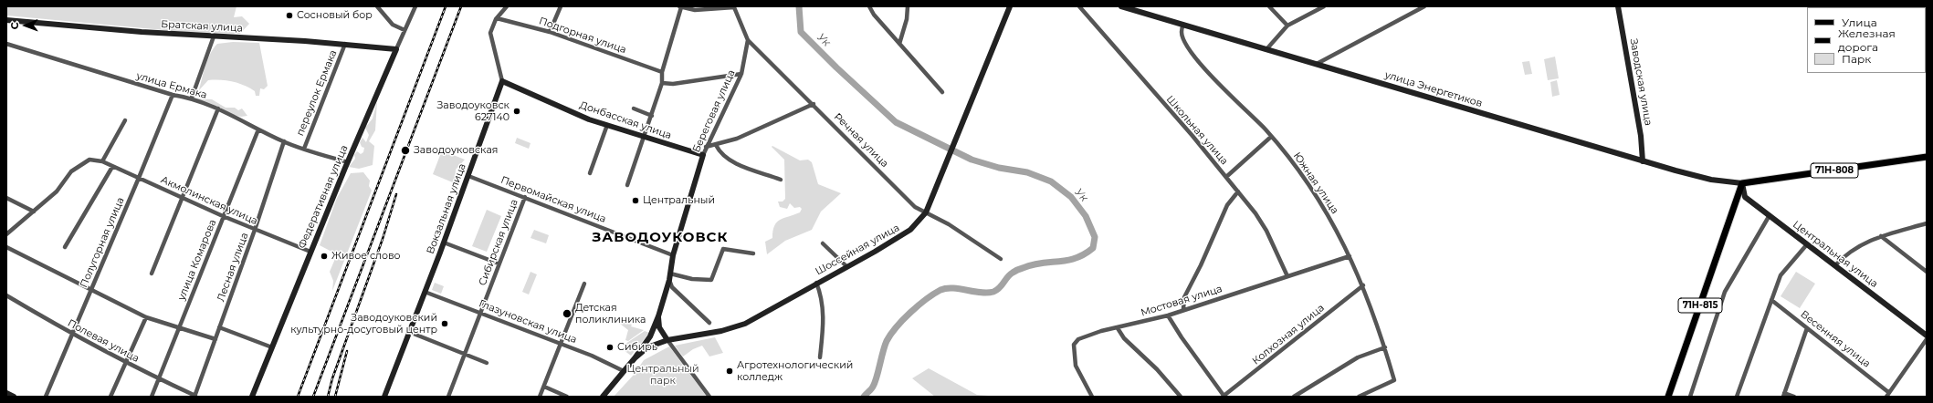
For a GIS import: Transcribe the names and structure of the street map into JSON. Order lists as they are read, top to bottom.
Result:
{
  "streets": {
    "main road": ["71Н-808", "71Н-815"],
    "street": [
      "Братская улица",
      "Подгорная улица",
      "Заводская улица",
      "улица Ермака",
      "улица Энергетиков",
      "переулок Ермака",
      "Береговая улица",
      "Донбасская улица",
      "Школьная улица",
      "Речная улица",
      "Южная улица",
      "Федеративная улица",
      "Первомайская улица",
      "Акмолинская улица",
      "Вокзальная улица",
      "Полугорная улица",
      "Сибирская улица",
      "Шоссейная улица",
      "Центральная улица",
      "улица Комарова",
      "Лесная улица",
      "Мостовая улица",
      "Глазуновская улица",
      "Колхозная улица",
      "Весенняя улица",
      "Полевая улица"
    ]
  },
  "crossings": [
    ["Братская улица", "переулок Ермака"],
    ["Братская улица", "Федеративная улица"],
    ["Заводская улица", "улица Энергетиков"],
    ["улица Ермака", "переулок Ермака"],
    ["улица Ермака", "Федеративная улица"],
    ["улица Ермака", "Полугорная улица"],
    ["улица Ермака", "улица Комарова"],
    ["улица Ермака", "Лесная улица"],
    ["улица Энергетиков", "71Н-808"],
    ["улица Энергетиков", "Южная улица"],
    ["улица Энергетиков", "Центральная улица"],
    ["улица Энергетиков", "71Н-815"],
    ["Береговая улица", "Донбасская улица"],
    ["Береговая улица", "Речная улица"],
    ["Береговая улица", "Первомайская улица"],
    ["Береговая улица", "Шоссейная улица"],
    ["Донбасская улица", "Вокзальная улица"],
    ["Школьная улица", "Мостовая улица"],
    ["Речная улица", "Шоссейная улица"],
    ["71Н-808", "Центральная улица"],
    ["71Н-808", "71Н-815"],
    ["Южная улица", "Мостовая улица"],
    ["Южная улица", "Колхозная улица"],
    ["Федеративная улица", "Акмолинская улица"],
    ["Первомайская улица", "Вокзальная улица"],
    ["Первомайская улица", "Сибирская улица"],
    ["Акмолинская улица", "Полугорная улица"],
    ["Акмолинская улица", "улица Комарова"],
    ["Акмолинская улица", "Лесная улица"],
    ["Вокзальная улица", "Глазуновская улица"],
    ["Полугорная улица", "Полевая улица"],
    ["Сибирская улица", "Глазуновская улица"],
    ["Шоссейная улица", "Глазуновская улица"],
    ["Центральная улица", "71Н-815"],
    ["улица Комарова", "Полевая улица"],
    ["Лесная улица", "Полевая улица"]
  ],
  "districts": ["ЗАВОДОУКОВСК"],
  "water": ["Ук"],
  "parks": ["Центральный парк"],
  "places": [
    "Сосновый бор",
    "Заводоуковск 627140",
    "Заводоуковская",
    "Центральный",
    "Живое слово",
    "Детская поликлиника",
    "Заводоуковский культурно-досуговый центр",
    "Сибирь",
    "Агротехнологический колледж"
  ],
  "legend": ["Улица", "Железная дорога", "Парк"],
  "north": "left"
}
